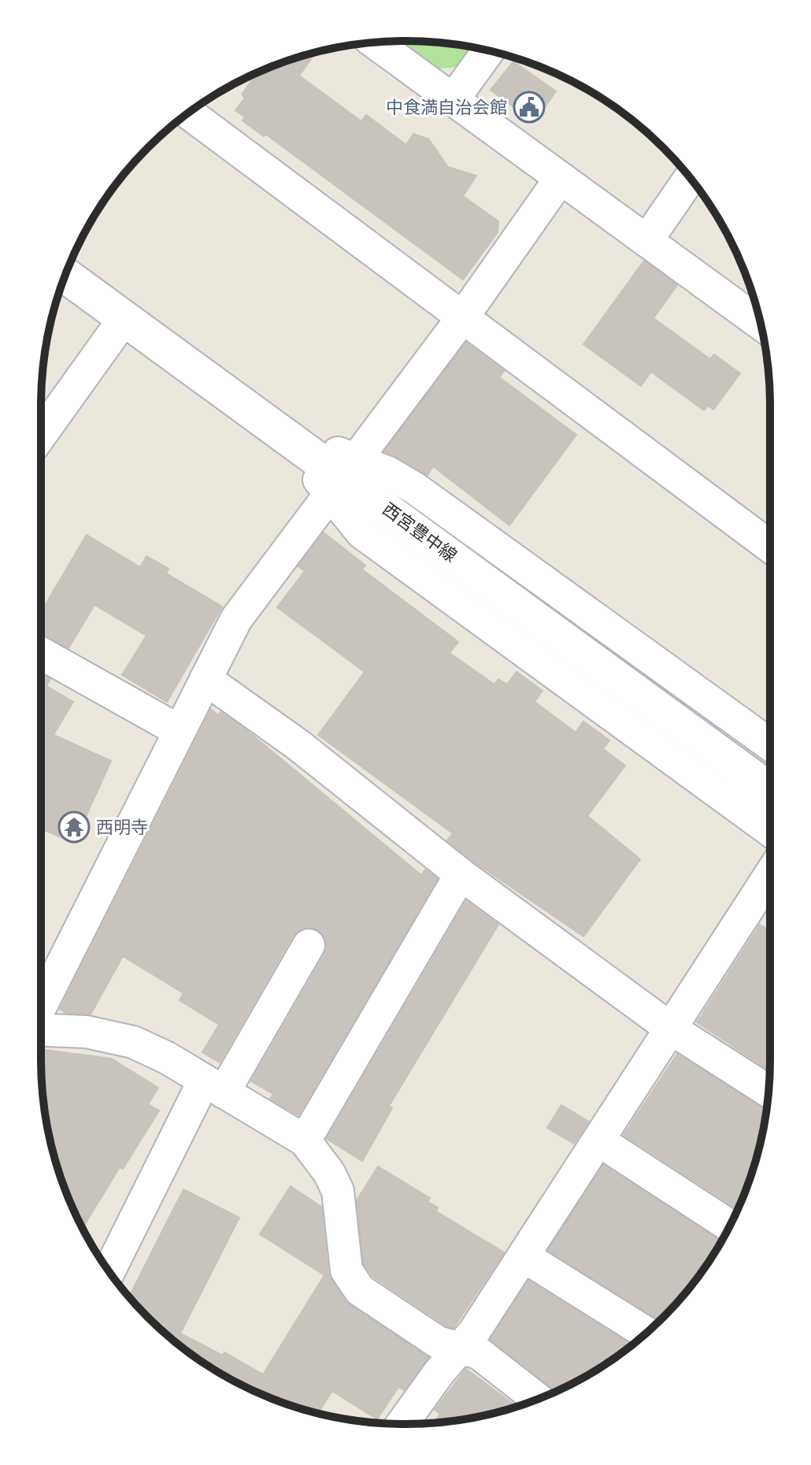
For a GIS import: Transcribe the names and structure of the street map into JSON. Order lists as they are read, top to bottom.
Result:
{
  "streets": {
    "main road": ["西宮豊中線"]
  },
  "places": {
    "public building": ["中食満自治会館"],
    "temple": ["西明寺"]
  }
}
